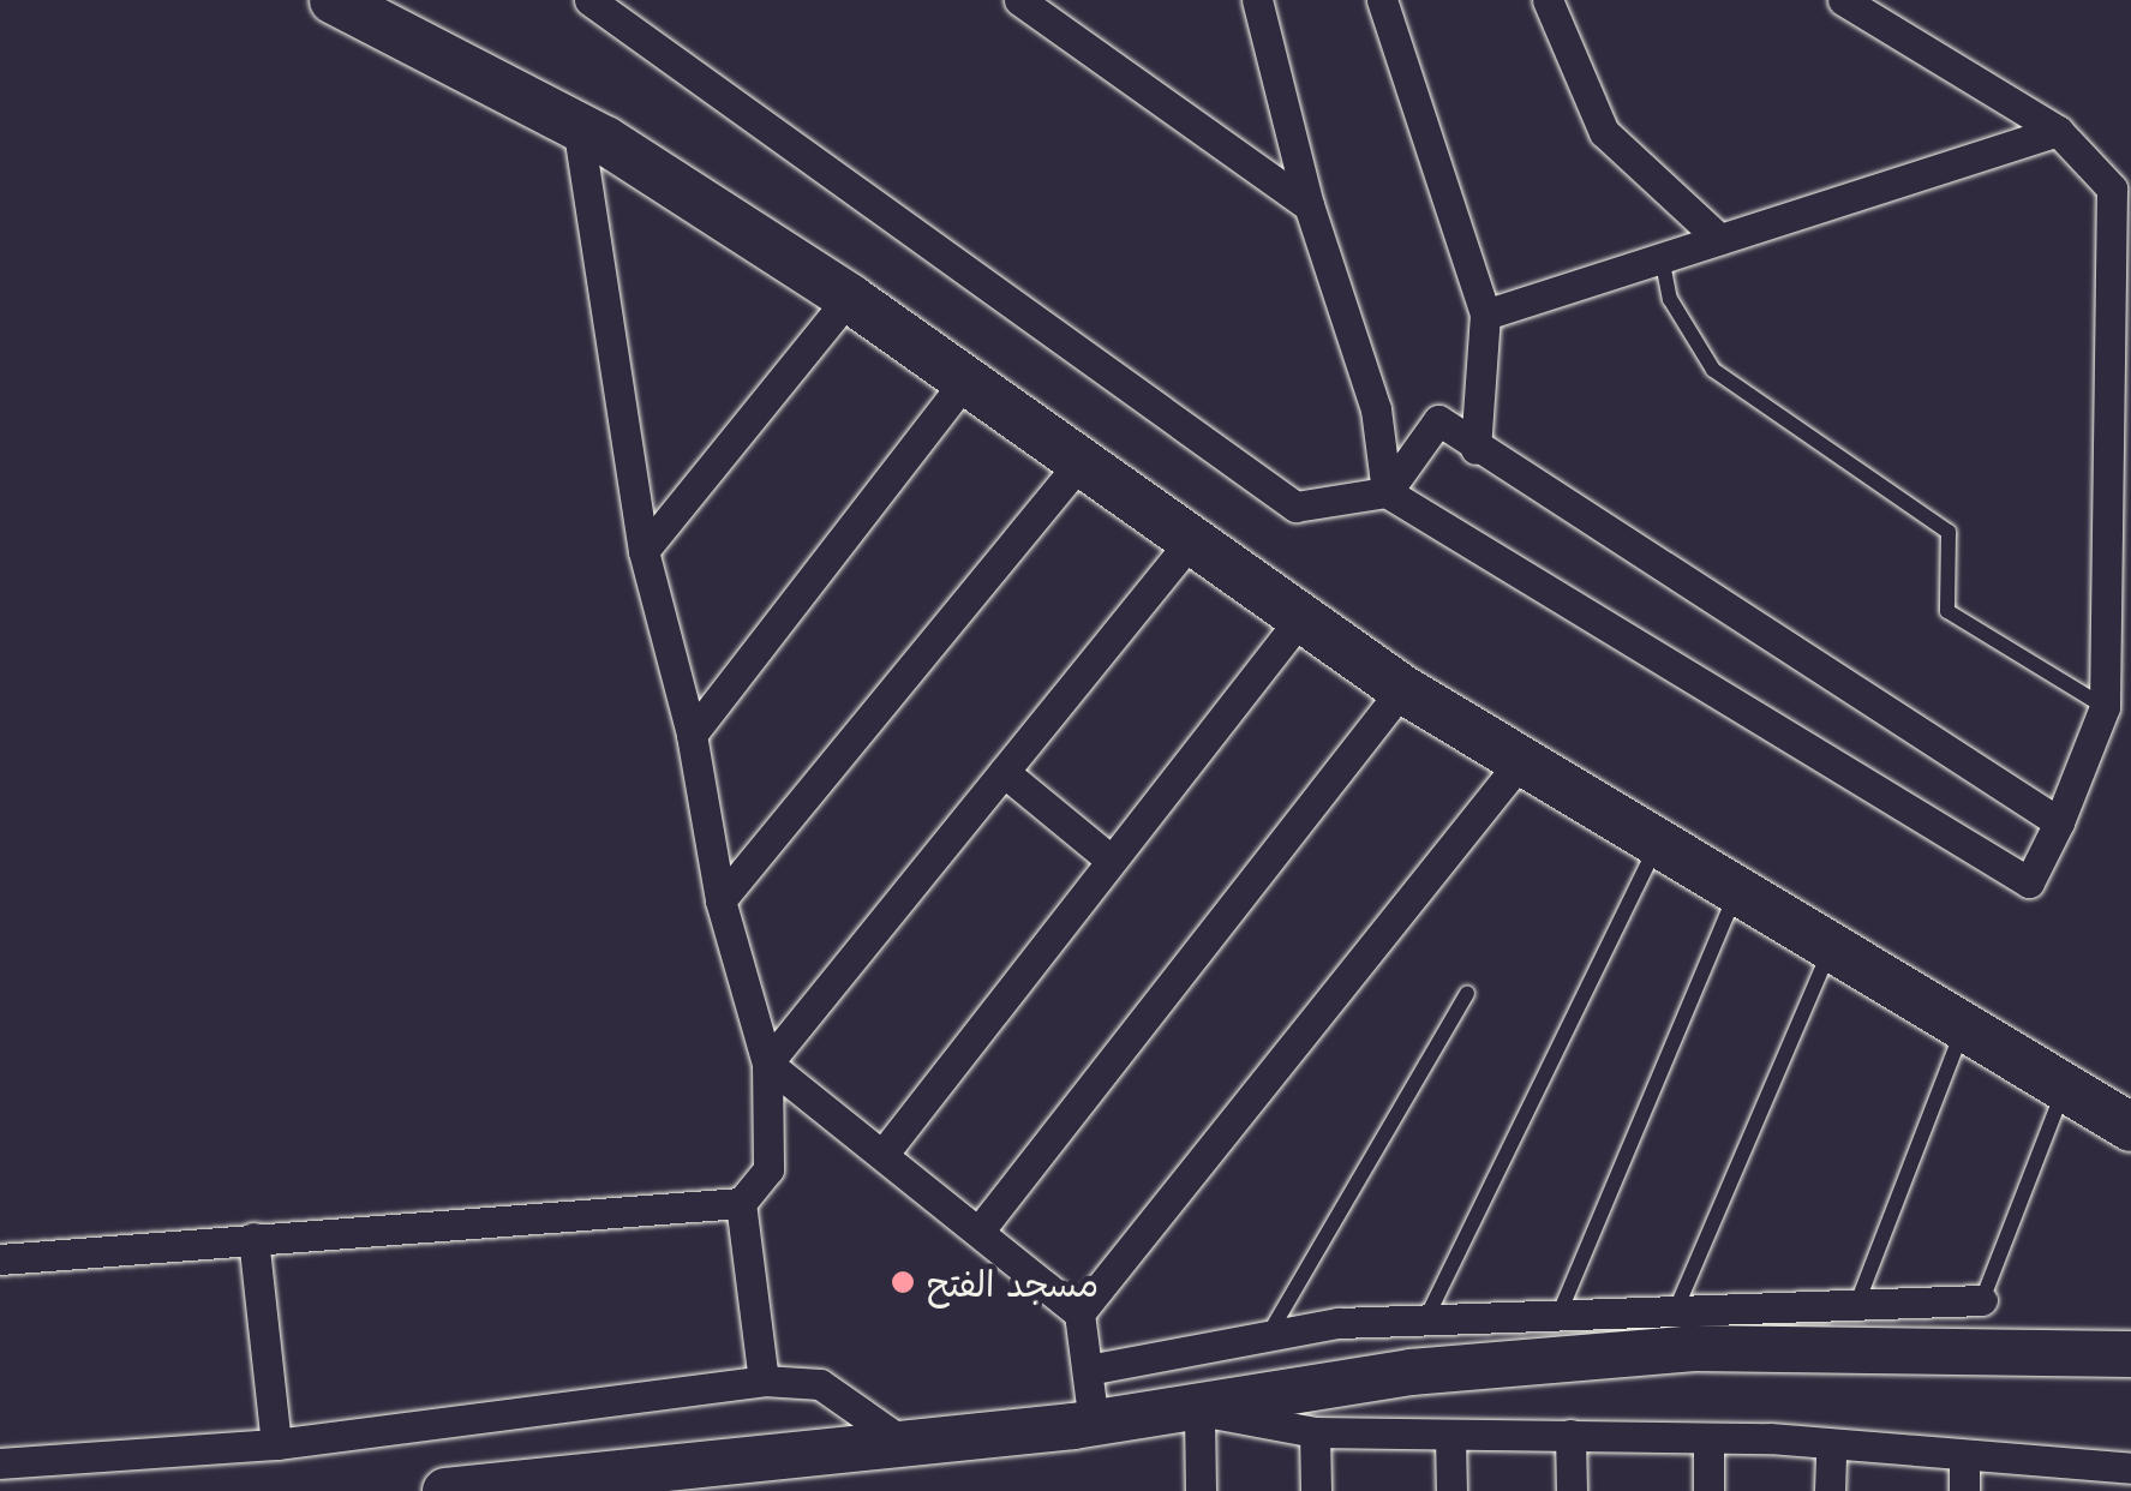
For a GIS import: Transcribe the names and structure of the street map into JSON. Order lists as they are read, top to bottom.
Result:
{
  "places": ["مسجد الفتح"]
}
